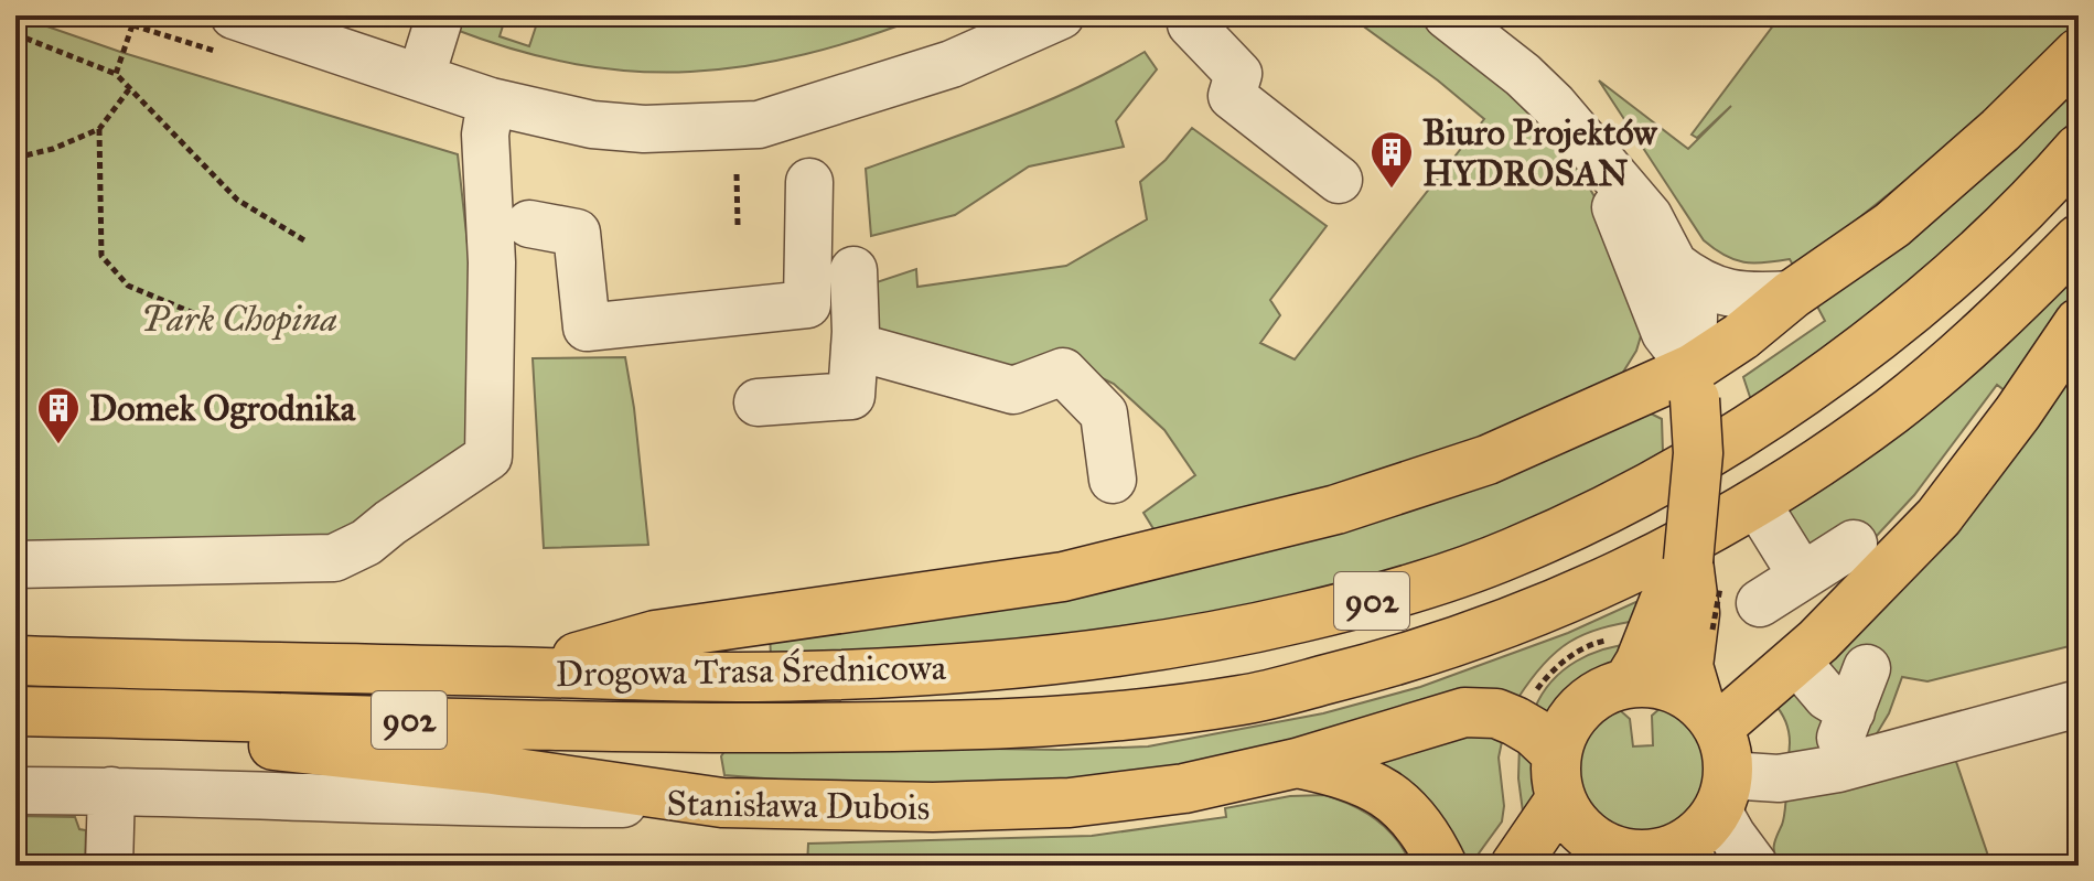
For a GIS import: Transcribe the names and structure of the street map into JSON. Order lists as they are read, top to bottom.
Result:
{
  "streets": {
    "main road": ["902", "Drogowa Trasa Średnicowa", "Stanisława Dubois"]
  },
  "parks": ["Park Chopina"],
  "places": {
    "building": ["Biuro Projektów HYDROSAN", "Domek Ogrodnika"]
  }
}
